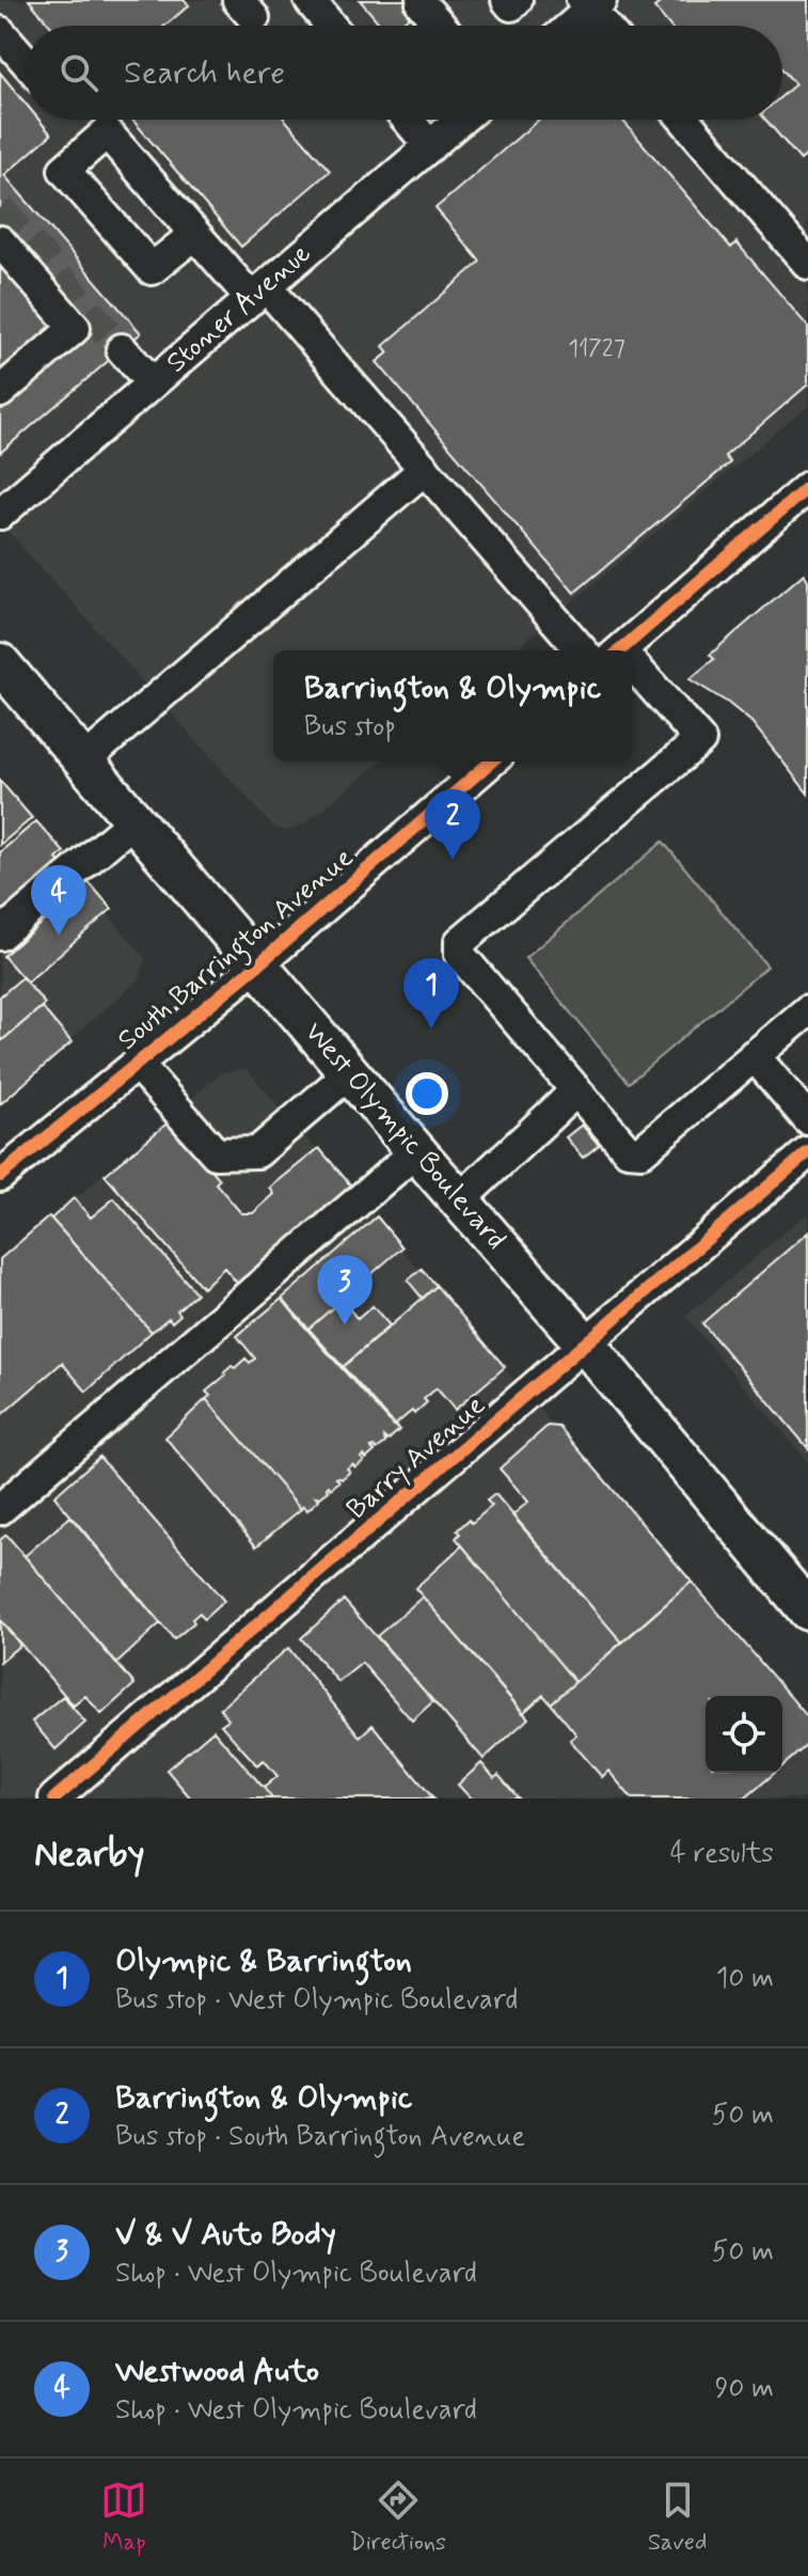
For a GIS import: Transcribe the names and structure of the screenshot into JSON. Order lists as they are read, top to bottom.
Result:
{
  "streets": {
    "main road": ["West Olympic Boulevard"],
    "street": ["Stoner Avenue", "South Barrington Avenue", "Barry Avenue"]
  },
  "crossings": [
    ["South Barrington Avenue", "West Olympic Boulevard"],
    ["West Olympic Boulevard", "Barry Avenue"]
  ],
  "house_numbers": ["11727"],
  "page": {
    "search": "Search here",
    "popup": ["Barrington & Olympic", "Bus stop"],
    "pins": [
      "2",
      "4",
      "1",
      "3"
    ],
    "heading": ["Nearby", "4 results"],
    "list": [
      {
        "mark": "1",
        "name": "Olympic & Barrington",
        "note": "Bus stop · West Olympic Boulevard",
        "value": "10 m"
      },
      {
        "mark": "2",
        "name": "Barrington & Olympic",
        "note": "Bus stop · South Barrington Avenue",
        "value": "50 m"
      },
      {
        "mark": "3",
        "name": "V & V Auto Body",
        "note": "Shop · West Olympic Boulevard",
        "value": "50 m"
      },
      {
        "mark": "4",
        "name": "Westwood Auto",
        "note": "Shop · West Olympic Boulevard",
        "value": "90 m"
      }
    ],
    "nav": ["Map", "Directions", "Saved"]
  }
}
